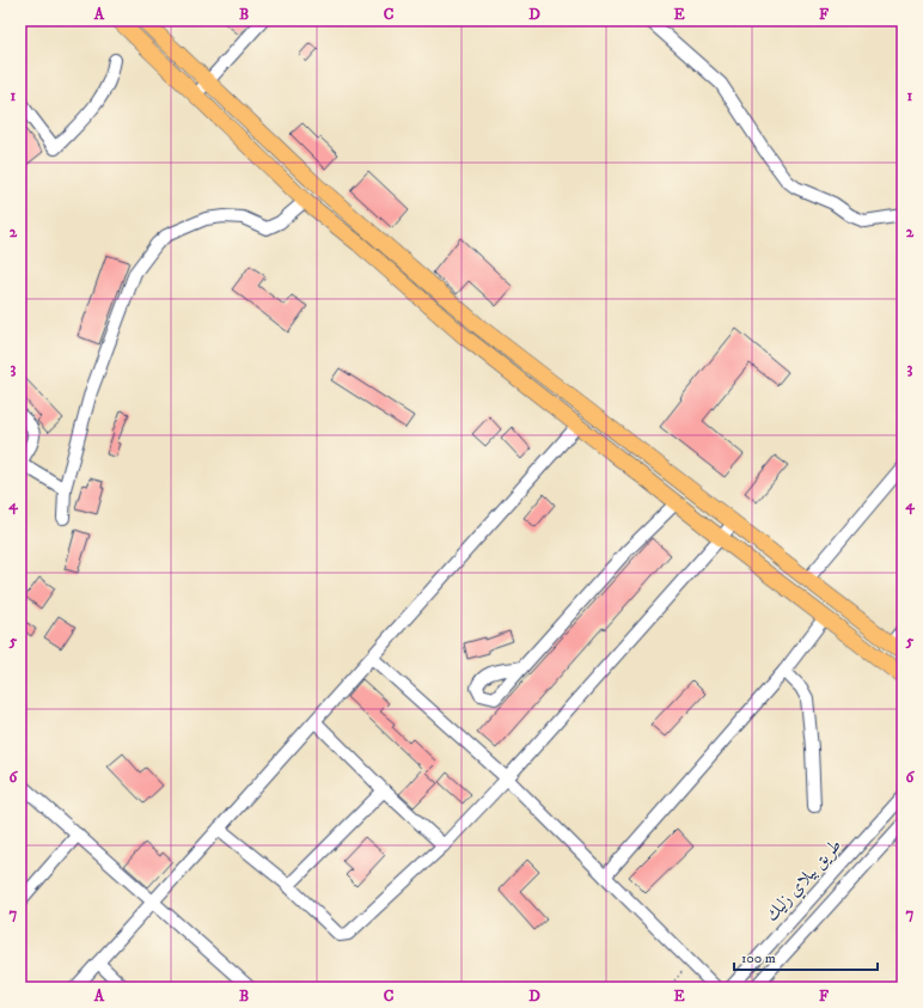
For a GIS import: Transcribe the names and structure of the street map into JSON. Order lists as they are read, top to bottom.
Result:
{
  "streets": {
    "street": ["طريق بيلاي زليك"]
  },
  "scale_bar": "100 m",
  "grid": {
    "columns": [
      "A",
      "B",
      "C",
      "D",
      "E",
      "F"
    ],
    "rows": [
      "1",
      "2",
      "3",
      "4",
      "5",
      "6",
      "7"
    ]
  }
}
